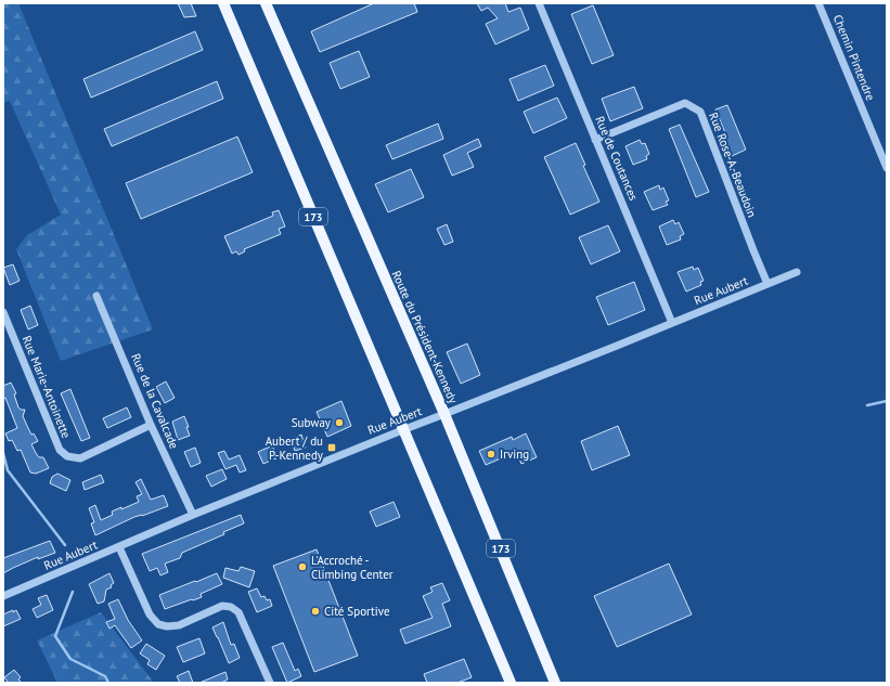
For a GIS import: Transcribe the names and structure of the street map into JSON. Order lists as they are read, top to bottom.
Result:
{
  "streets": {
    "main road": ["173", "Route du Président-Kennedy"],
    "street": [
      "Chemin Pintendre",
      "Rue de Coutances",
      "Rue Rose-A.-Beaudoin",
      "Rue Aubert",
      "Rue Marie-Antoinette",
      "Rue de la Cavalcade"
    ]
  },
  "crossings": [
    ["Rue de Coutances", "Rue Rose-A.-Beaudoin"],
    ["Rue de Coutances", "Rue Aubert"],
    ["Rue Rose-A.-Beaudoin", "Rue Aubert"],
    ["173", "Rue Aubert"],
    ["Rue Aubert", "Route du Président-Kennedy"],
    ["Rue Aubert", "Rue de la Cavalcade"],
    ["Rue Marie-Antoinette", "Rue de la Cavalcade"]
  ],
  "places": {
    "other": [
      "Subway",
      "Irving",
      "L'Accroché - Climbing Center",
      "Cité Sportive"
    ],
    "transit": ["Aubert / du P.-Kennedy"]
  }
}
